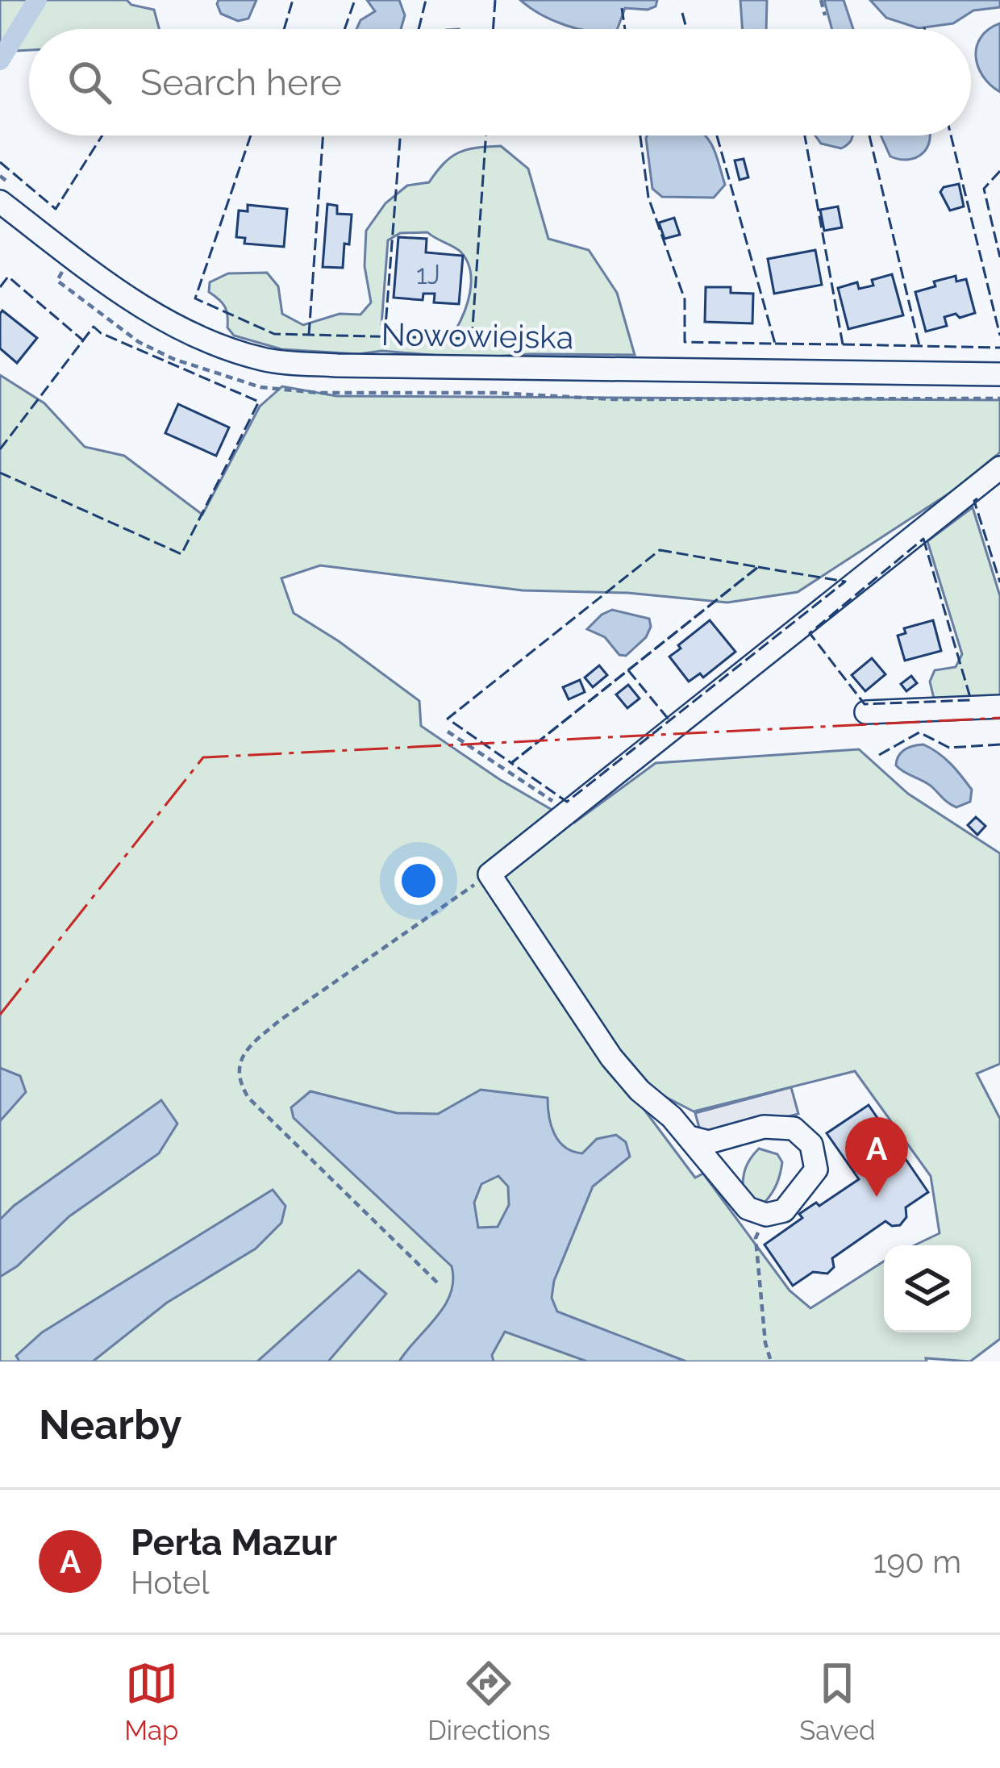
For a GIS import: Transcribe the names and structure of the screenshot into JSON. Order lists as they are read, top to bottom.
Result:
{
  "streets": {
    "street": ["Nowowiejska"]
  },
  "house_numbers": ["1J"],
  "page": {
    "search": "Search here",
    "pins": "A",
    "heading": "Nearby",
    "list": [
      {
        "mark": "A",
        "name": "Perła Mazur",
        "note": "Hotel",
        "value": "190 m"
      }
    ],
    "nav": ["Map", "Directions", "Saved"]
  }
}
